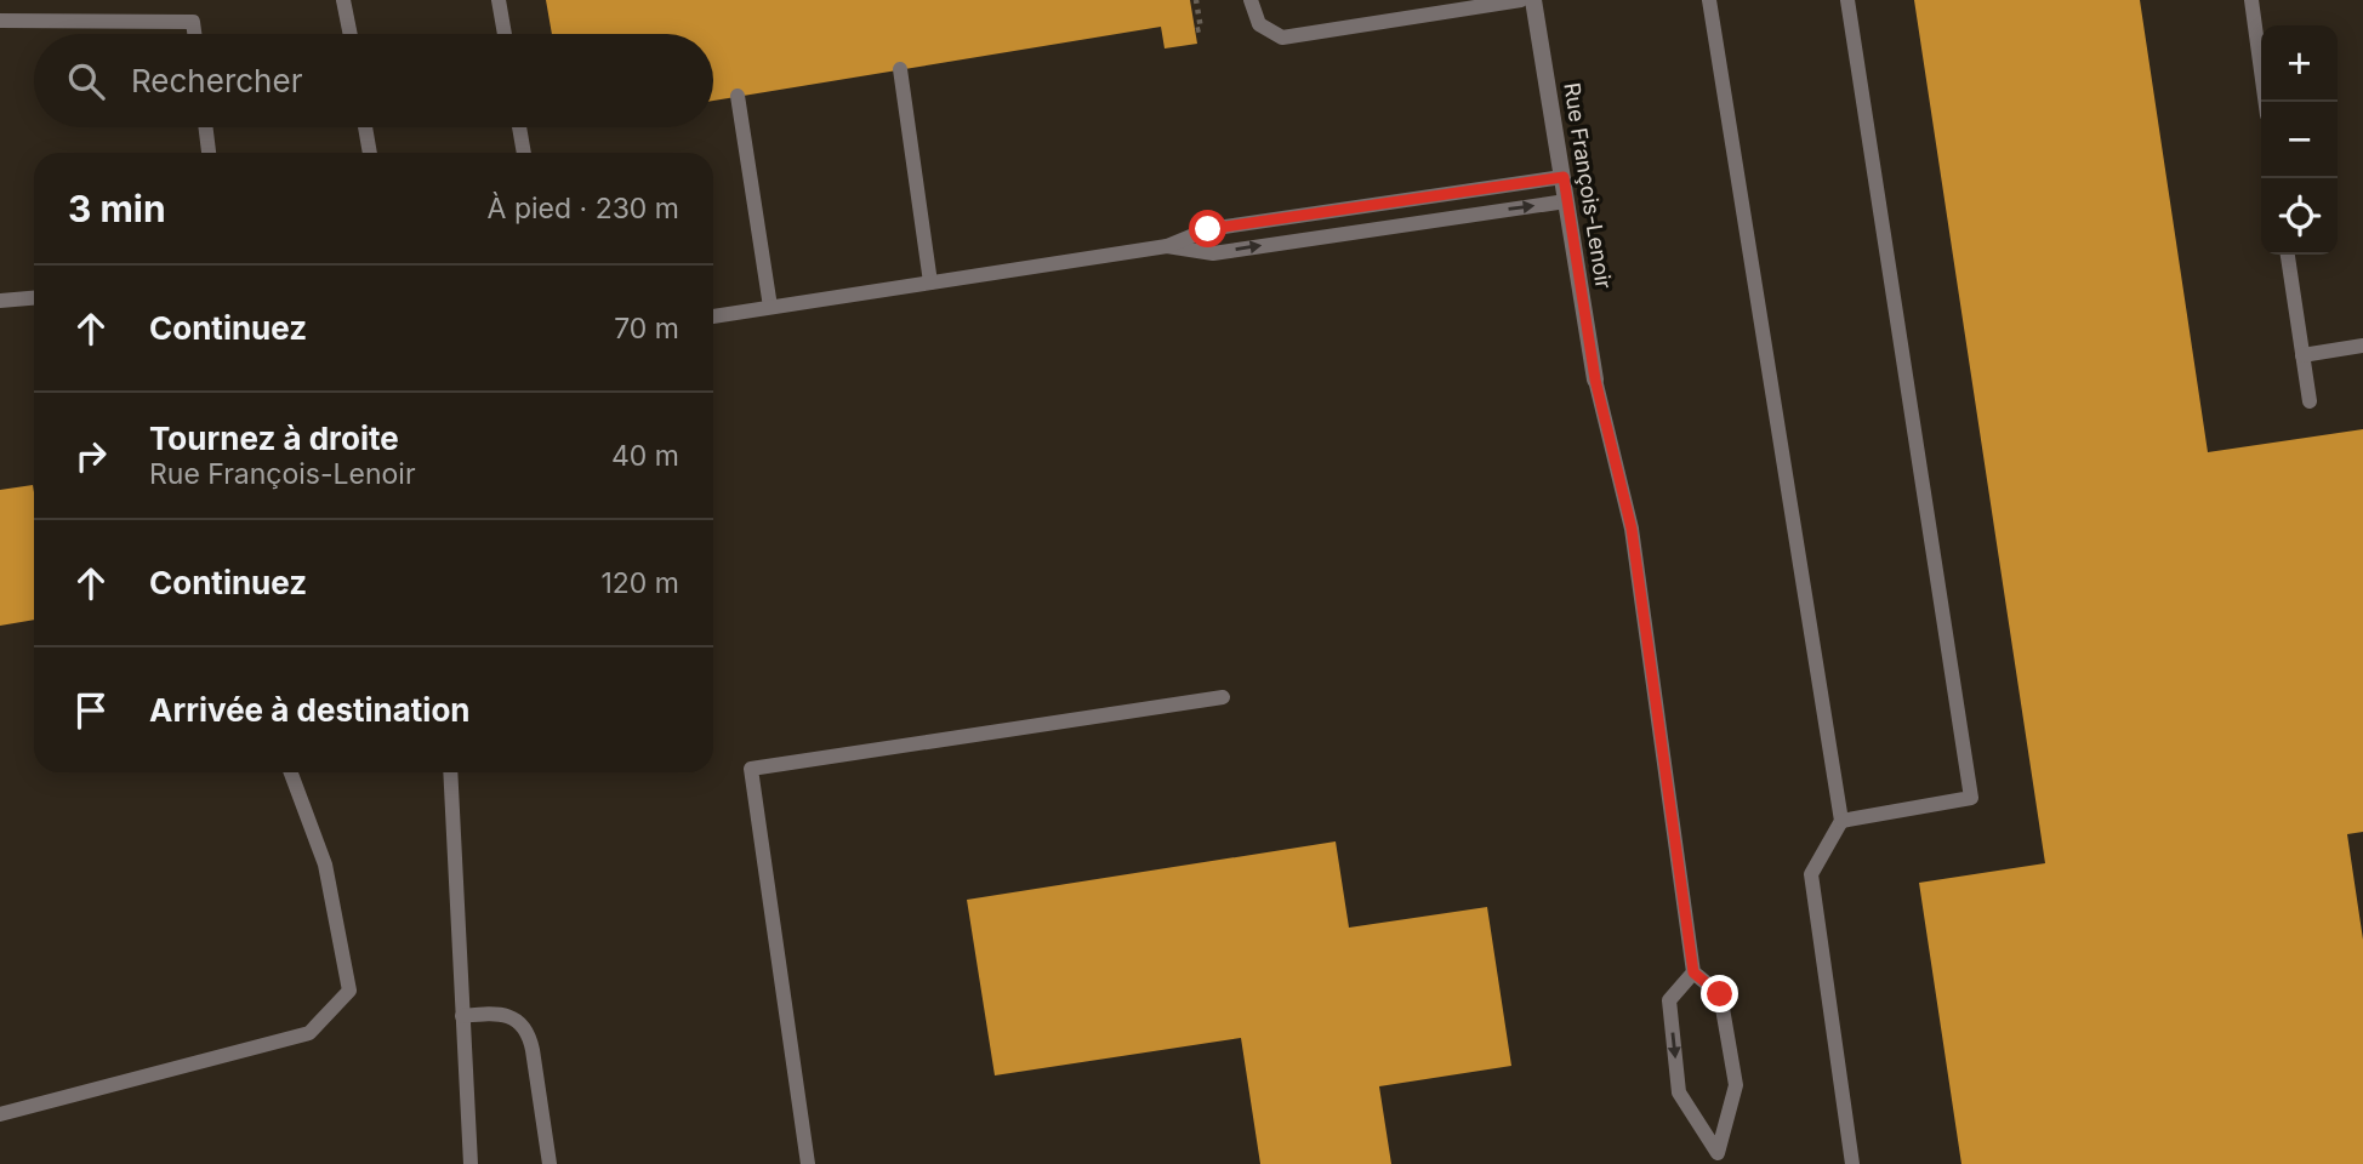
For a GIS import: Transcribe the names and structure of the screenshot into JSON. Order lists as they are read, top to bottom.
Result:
{
  "streets": {
    "street": ["Rue François-Lenoir"]
  },
  "page": {
    "map_buttons": ["+", "−"],
    "search": "Rechercher",
    "heading": ["3 min", "À pied · 230 m"],
    "list": [
      ["Continuez", "70 m"],
      ["Tournez à droite", "Rue François-Lenoir", "40 m"],
      ["Continuez", "120 m"],
      "Arrivée à destination"
    ]
  }
}
